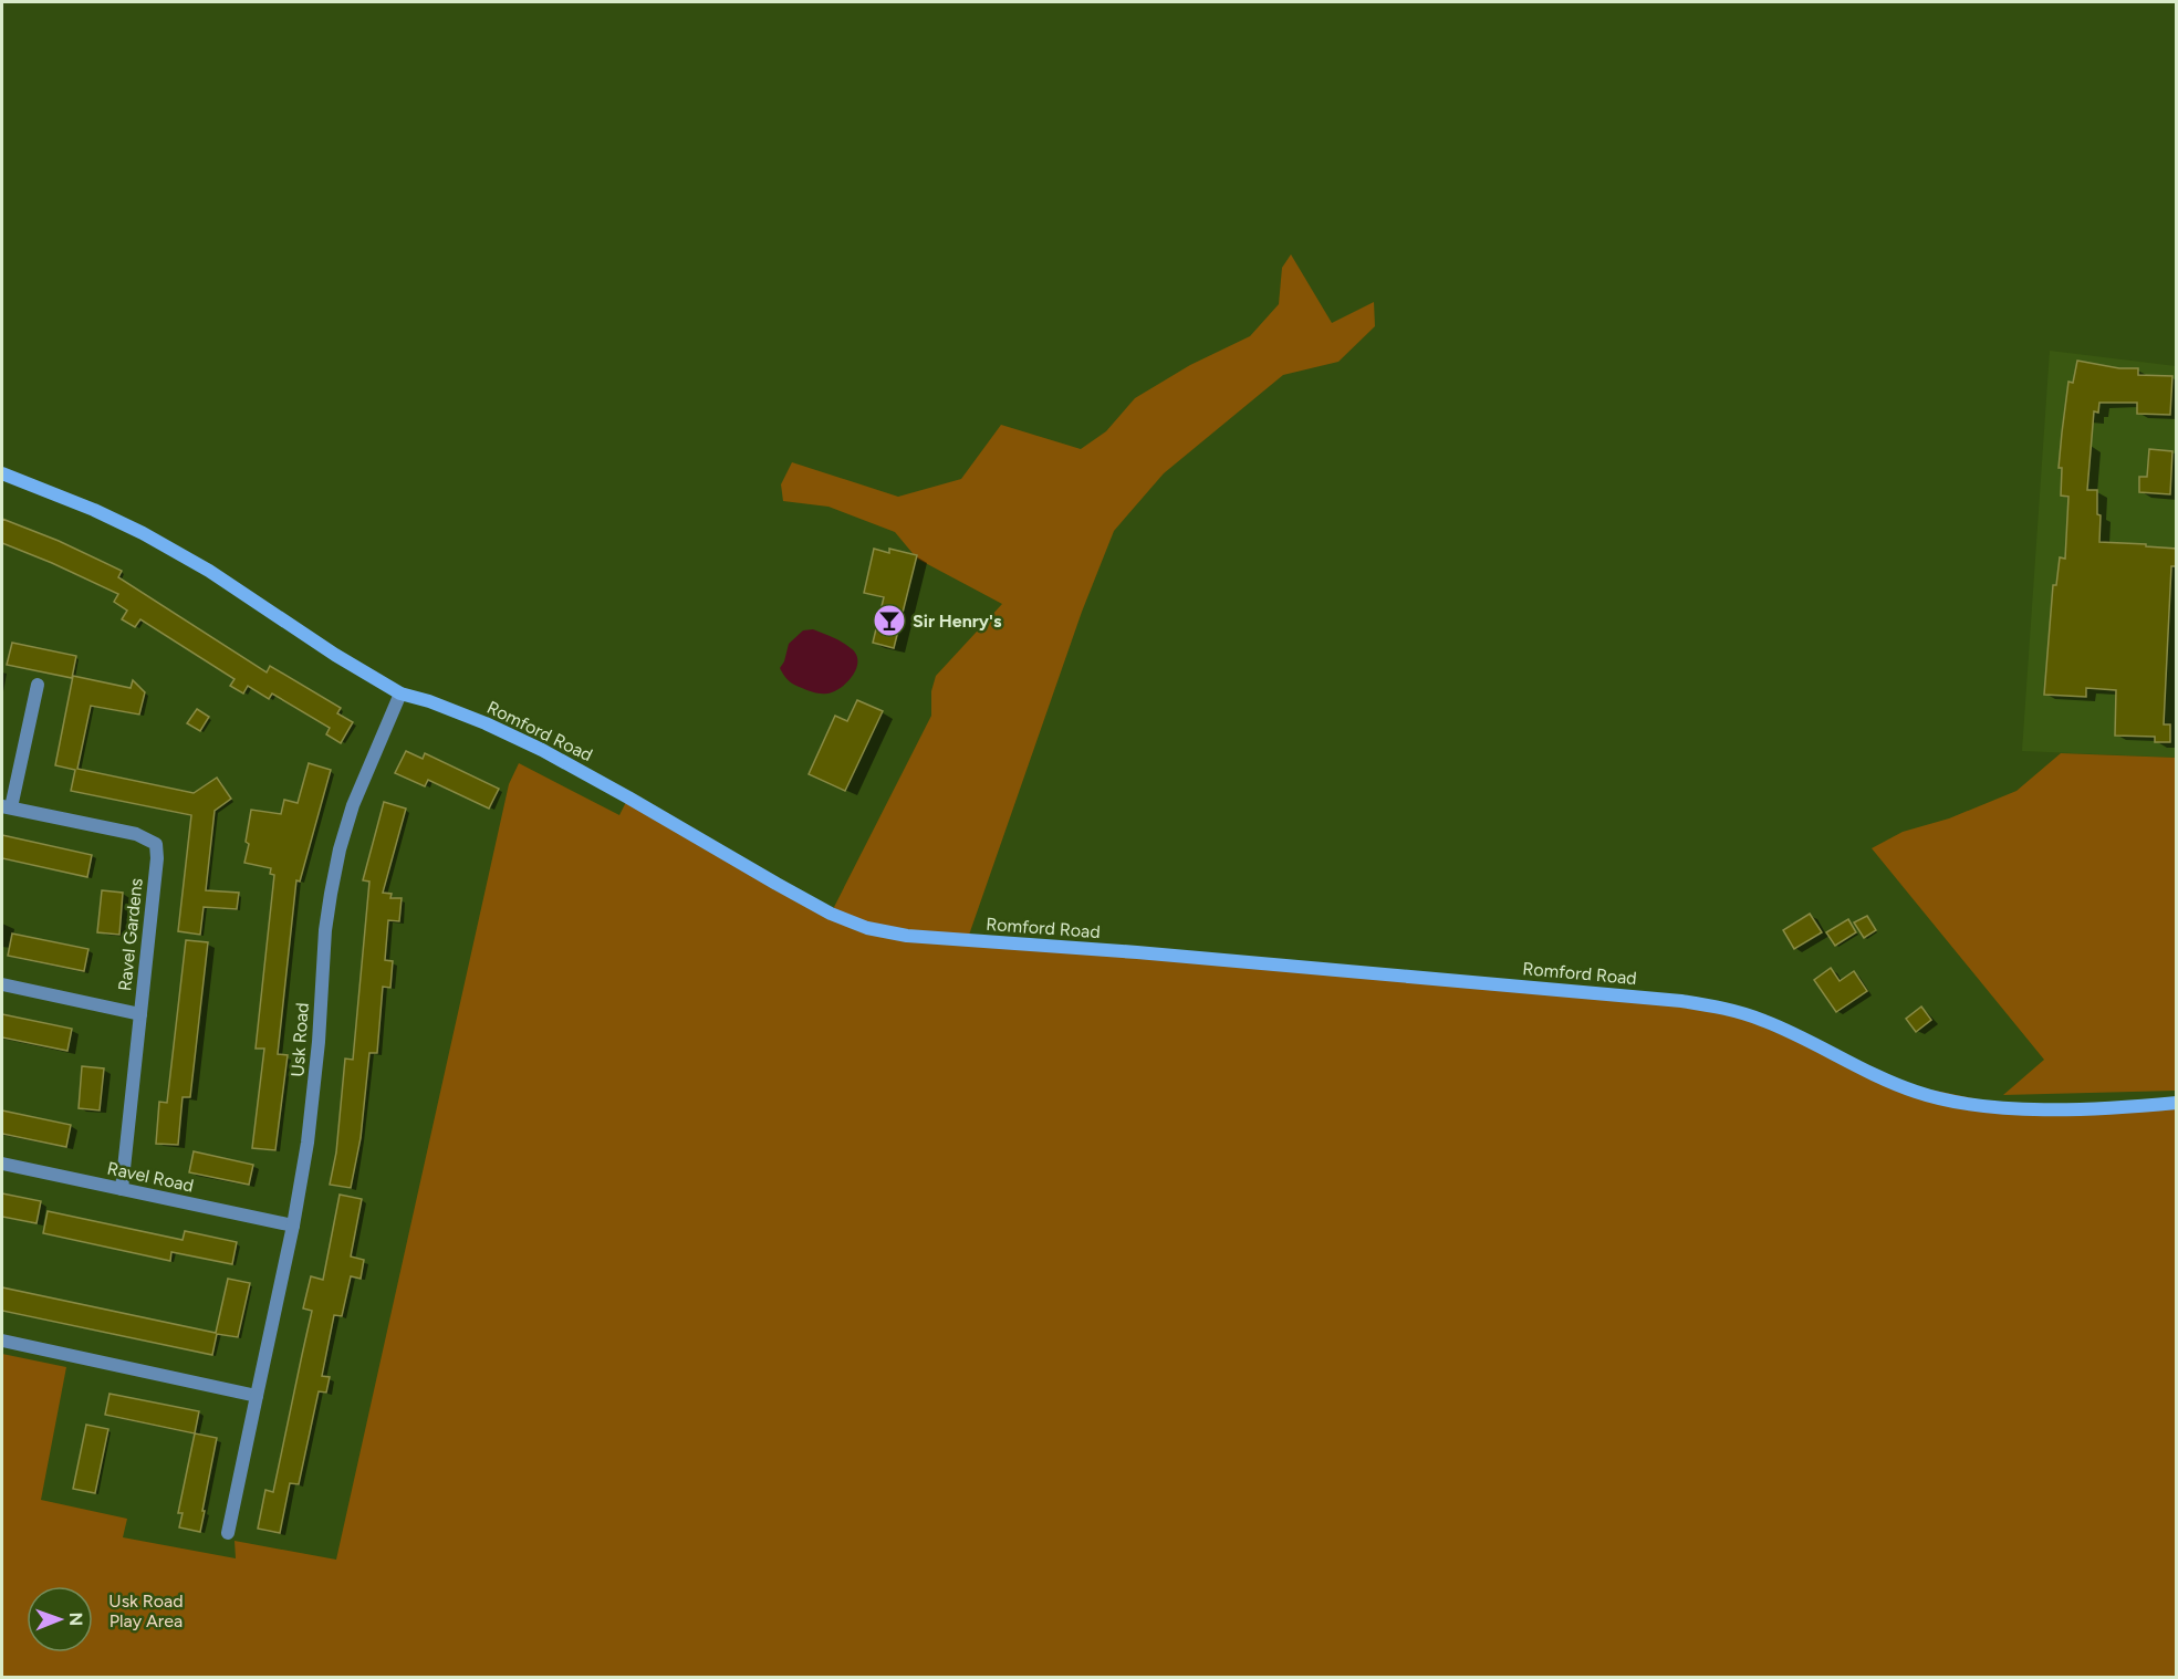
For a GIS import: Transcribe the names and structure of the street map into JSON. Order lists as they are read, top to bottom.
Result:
{
  "streets": {
    "street": [
      "Romford Road",
      "Ravel Gardens",
      "Usk Road",
      "Ravel Road"
    ]
  },
  "crossings": [
    ["Romford Road", "Usk Road"],
    ["Ravel Gardens", "Ravel Road"],
    ["Usk Road", "Ravel Road"]
  ],
  "parks": ["Usk Road Play Area"],
  "places": {
    "bar": ["Sir Henry's"]
  },
  "north": "right"
}
